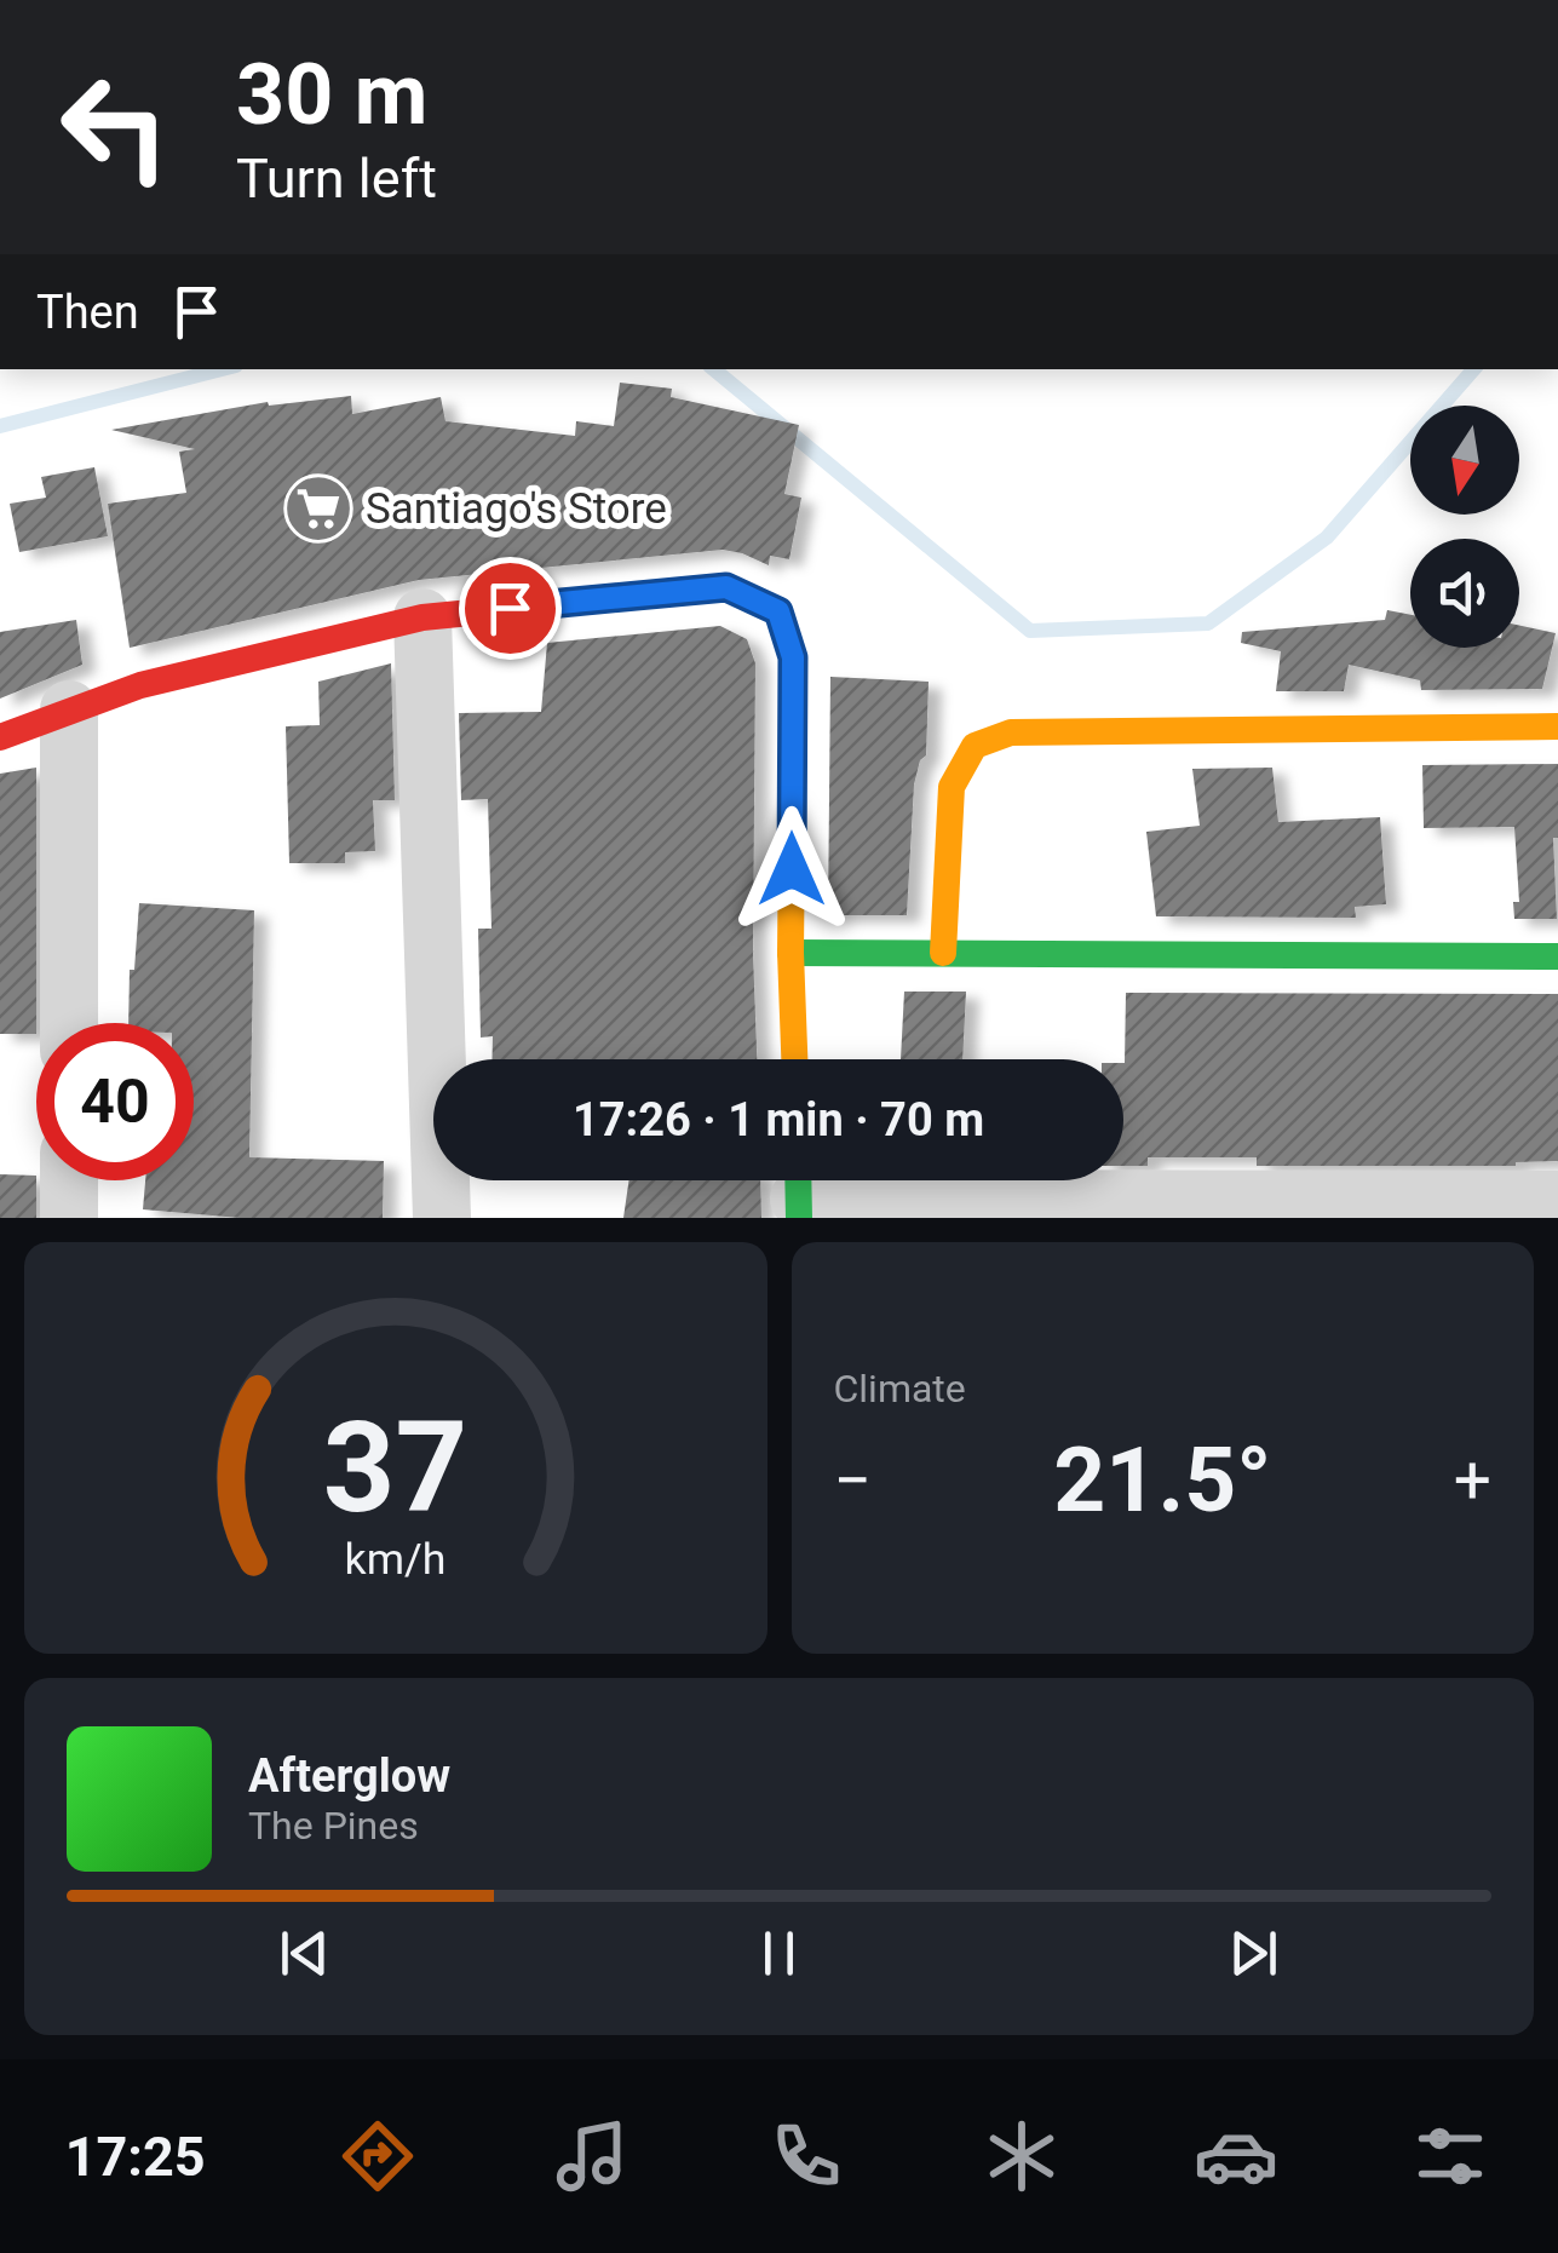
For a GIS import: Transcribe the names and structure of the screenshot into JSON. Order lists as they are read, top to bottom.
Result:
{
  "places": {
    "supermarket": ["Santiago's Store"]
  },
  "north": "bottom",
  "page": {
    "turn": ["30 m", "Turn left"],
    "then": "Then",
    "limit": "40",
    "trip": "17:26 · 1 min · 70 m",
    "tile": "Climate",
    "heat": ["−", "21.5°", "+"],
    "song": ["Afterglow", "The Pines"],
    "tabs": "17:25",
    "gauge": ["37", "km/h"]
  }
}
